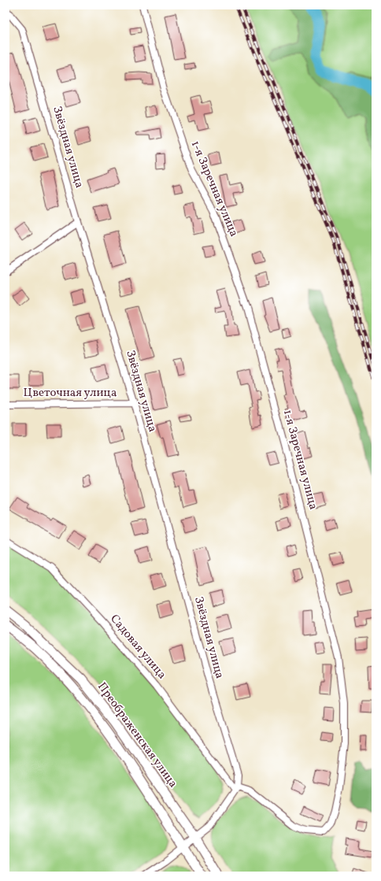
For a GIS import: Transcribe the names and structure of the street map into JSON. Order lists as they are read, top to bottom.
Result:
{
  "streets": {
    "main road": ["Преображенская улица"],
    "street": [
      "Звёздная улица",
      "1-я Заречная улица",
      "Цветочная улица",
      "Садовая улица"
    ]
  },
  "crossings": [
    ["Звёздная улица", "1-я Заречная улица"],
    ["Звёздная улица", "Цветочная улица"],
    ["Звёздная улица", "Садовая улица"],
    ["1-я Заречная улица", "Садовая улица"]
  ]
}
